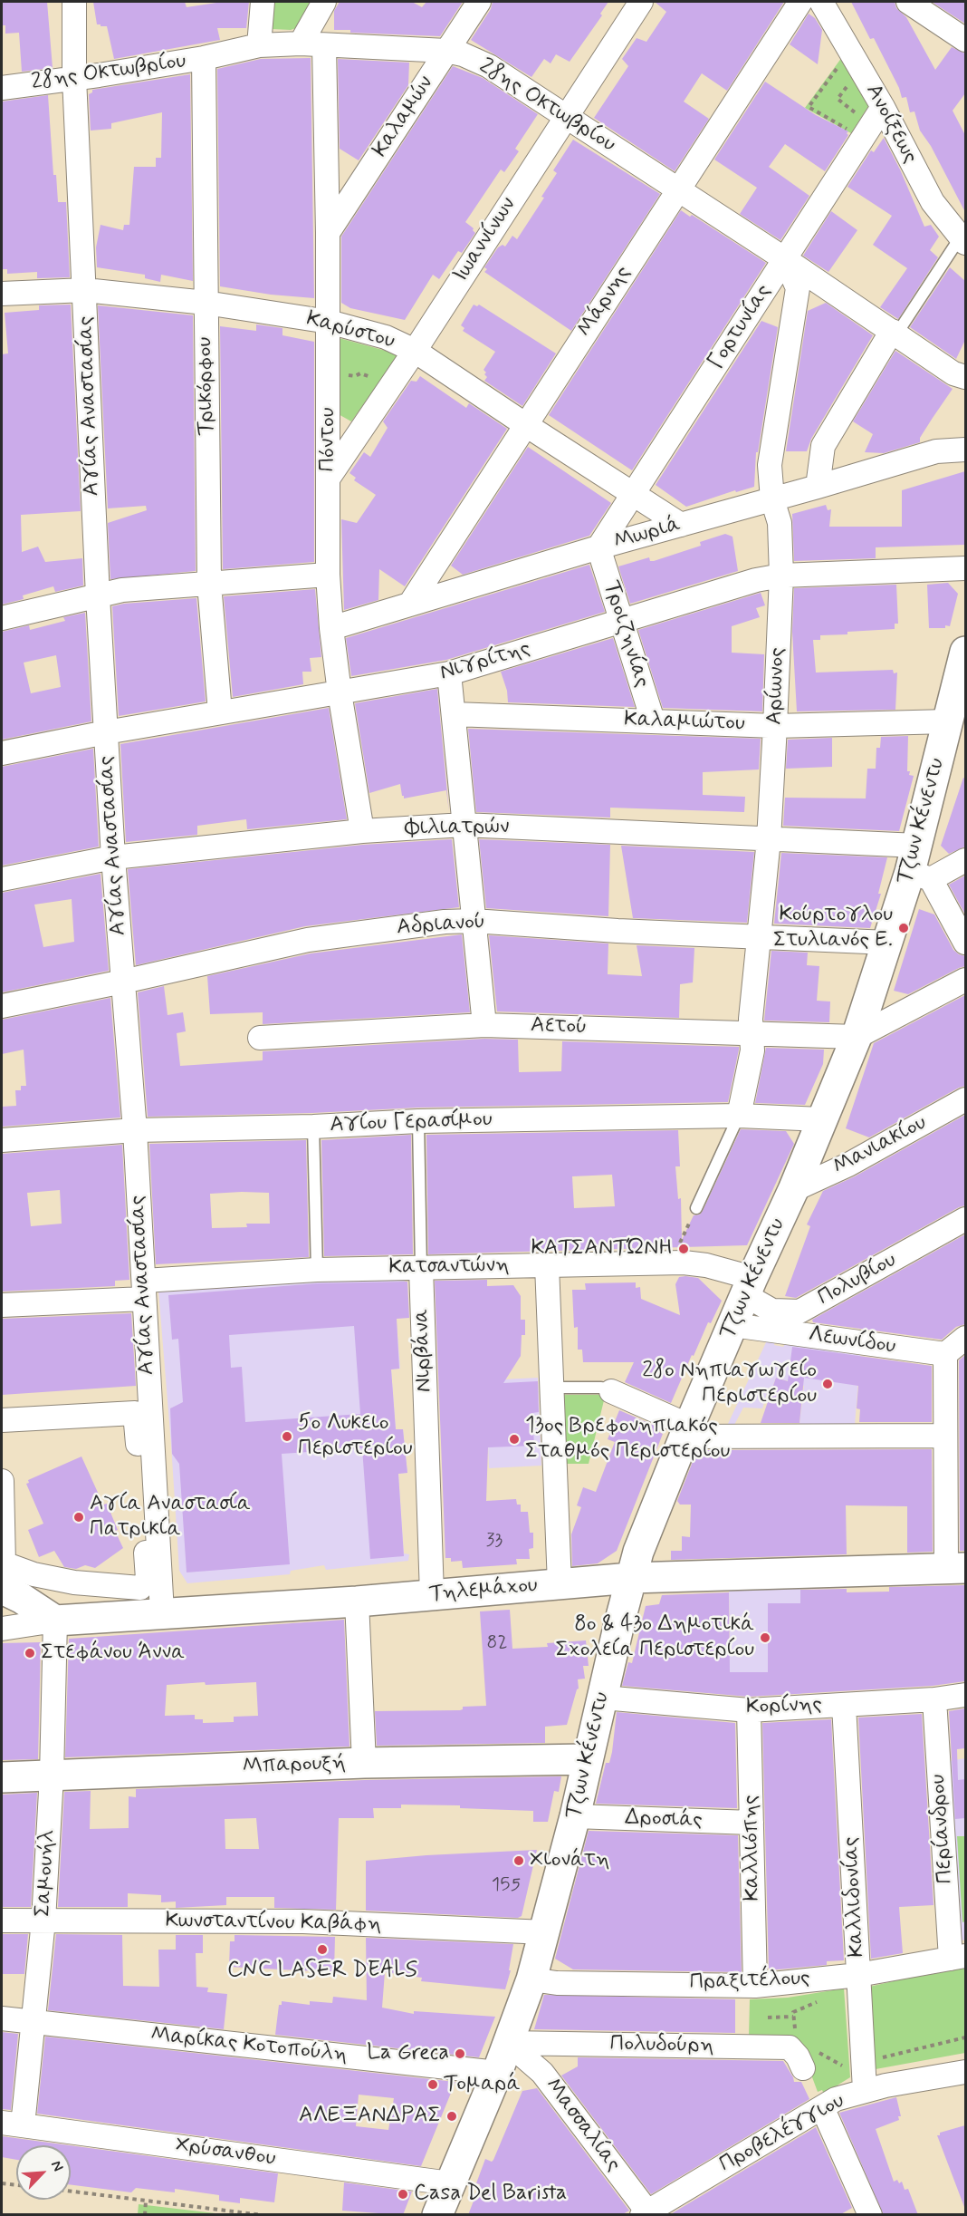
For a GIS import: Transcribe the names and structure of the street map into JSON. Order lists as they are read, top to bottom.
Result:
{
  "streets": {
    "street": [
      "28ης Οκτωβρίου",
      "Καλαμών",
      "Ανοίξεως",
      "Ιωαννίνων",
      "Μάρνης",
      "Γορτυνίας",
      "Καρύστου",
      "Τρικόρφου",
      "Αγίας Αναστασίας",
      "Πόντου",
      "Μωριά",
      "Τροιζηνίας",
      "Νιγρίτης",
      "Αρίωνος",
      "Καλαμιώτου",
      "Τζων Κένεντυ",
      "Φιλιατρών",
      "Αδριανού",
      "Αετού",
      "Αγίου Γερασίμου",
      "Μανιακίου",
      "Κατσαντώνη",
      "Πολυβίου",
      "Λεωνίδου",
      "Νιρβάνα",
      "Τηλεμάχου",
      "Κορίνης",
      "Μπαρουξή",
      "Δροσιάς",
      "Περίανδρου",
      "Καλλιόπης",
      "Σαμουήλ",
      "Καλλιδονίας",
      "Κωνσταντίνου Καβάφη",
      "Πραξιτέλους",
      "Μαρίκας Κοτοπούλη",
      "Πολυδούρη",
      "Μασσαλίας",
      "Προβελέγγιου",
      "Χρύσανθου"
    ]
  },
  "crossings": [
    ["28ης Οκτωβρίου", "Καλαμών"],
    ["28ης Οκτωβρίου", "Ιωαννίνων"],
    ["28ης Οκτωβρίου", "Μάρνης"],
    ["28ης Οκτωβρίου", "Γορτυνίας"],
    ["28ης Οκτωβρίου", "Τρικόρφου"],
    ["28ης Οκτωβρίου", "Αγίας Αναστασίας"],
    ["28ης Οκτωβρίου", "Πόντου"],
    ["28ης Οκτωβρίου", "Αρίωνος"],
    ["Καλαμών", "Πόντου"],
    ["Ανοίξεως", "Γορτυνίας"],
    ["Ιωαννίνων", "Καρύστου"],
    ["Ιωαννίνων", "Πόντου"],
    ["Μάρνης", "Καρύστου"],
    ["Μάρνης", "Μωριά"],
    ["Γορτυνίας", "Καρύστου"],
    ["Γορτυνίας", "Μωριά"],
    ["Γορτυνίας", "Τροιζηνίας"],
    ["Γορτυνίας", "Αρίωνος"],
    ["Καρύστου", "Τρικόρφου"],
    ["Καρύστου", "Αγίας Αναστασίας"],
    ["Καρύστου", "Πόντου"],
    ["Καρύστου", "Μωριά"],
    ["Τρικόρφου", "Νιγρίτης"],
    ["Αγίας Αναστασίας", "Νιγρίτης"],
    ["Αγίας Αναστασίας", "Φιλιατρών"],
    ["Αγίας Αναστασίας", "Αδριανού"],
    ["Αγίας Αναστασίας", "Αγίου Γερασίμου"],
    ["Αγίας Αναστασίας", "Κατσαντώνη"],
    ["Αγίας Αναστασίας", "Τηλεμάχου"],
    ["Πόντου", "Μωριά"],
    ["Πόντου", "Νιγρίτης"],
    ["Πόντου", "Φιλιατρών"],
    ["Μωριά", "Τροιζηνίας"],
    ["Μωριά", "Αρίωνος"],
    ["Τροιζηνίας", "Νιγρίτης"],
    ["Τροιζηνίας", "Καλαμιώτου"],
    ["Νιγρίτης", "Αρίωνος"],
    ["Αρίωνος", "Καλαμιώτου"],
    ["Αρίωνος", "Φιλιατρών"],
    ["Αρίωνος", "Αδριανού"],
    ["Αρίωνος", "Αετού"],
    ["Αρίωνος", "Αγίου Γερασίμου"],
    ["Καλαμιώτου", "Τζων Κένεντυ"],
    ["Τζων Κένεντυ", "Φιλιατρών"],
    ["Τζων Κένεντυ", "Αδριανού"],
    ["Τζων Κένεντυ", "Αετού"],
    ["Τζων Κένεντυ", "Αγίου Γερασίμου"],
    ["Τζων Κένεντυ", "Μανιακίου"],
    ["Τζων Κένεντυ", "Κατσαντώνη"],
    ["Τζων Κένεντυ", "Πολυβίου"],
    ["Τζων Κένεντυ", "Λεωνίδου"],
    ["Τζων Κένεντυ", "Τηλεμάχου"],
    ["Τζων Κένεντυ", "Κορίνης"],
    ["Τζων Κένεντυ", "Μπαρουξή"],
    ["Τζων Κένεντυ", "Δροσιάς"],
    ["Τζων Κένεντυ", "Κωνσταντίνου Καβάφη"],
    ["Τζων Κένεντυ", "Πραξιτέλους"],
    ["Τζων Κένεντυ", "Μαρίκας Κοτοπούλη"],
    ["Τζων Κένεντυ", "Πολυδούρη"],
    ["Τζων Κένεντυ", "Μασσαλίας"],
    ["Τζων Κένεντυ", "Χρύσανθου"],
    ["Κατσαντώνη", "Πολυβίου"],
    ["Κατσαντώνη", "Νιρβάνα"],
    ["Νιρβάνα", "Τηλεμάχου"],
    ["Τηλεμάχου", "Σαμουήλ"],
    ["Κορίνης", "Περίανδρου"],
    ["Κορίνης", "Καλλιόπης"],
    ["Κορίνης", "Καλλιδονίας"],
    ["Μπαρουξή", "Σαμουήλ"],
    ["Δροσιάς", "Καλλιόπης"],
    ["Περίανδρου", "Πραξιτέλους"],
    ["Καλλιόπης", "Πραξιτέλους"],
    ["Σαμουήλ", "Κωνσταντίνου Καβάφη"],
    ["Σαμουήλ", "Μαρίκας Κοτοπούλη"],
    ["Σαμουήλ", "Χρύσανθου"],
    ["Καλλιδονίας", "Πραξιτέλους"],
    ["Καλλιδονίας", "Προβελέγγιου"],
    ["Πολυδούρη", "Μασσαλίας"],
    ["Μασσαλίας", "Προβελέγγιου"]
  ],
  "places": [
    "Κούρτογλου Στυλιανός Ε.",
    "ΚΑΤΣΑΝΤΏΝΗ",
    "28ο Νηπιαγωγείο Περιστερίου",
    "5ο Λυκειο Περιστερίου",
    "13ος Βρεφονηπιακός Σταθμός Περιστερίου",
    "Αγία Αναστασία Πατρικία",
    "8ο & 43ο Δημοτικά Σχολεία Περιστερίου",
    "Στεφάνου Άννα",
    "Χιονάτη",
    "CNC LASER DEALS",
    "La Greca",
    "Τομαρά",
    "ΑΛΕΞΑΝΔΡΑΣ",
    "Casa Del Barista"
  ],
  "house_numbers": ["33", "82", "155"],
  "north": "top right"
}
